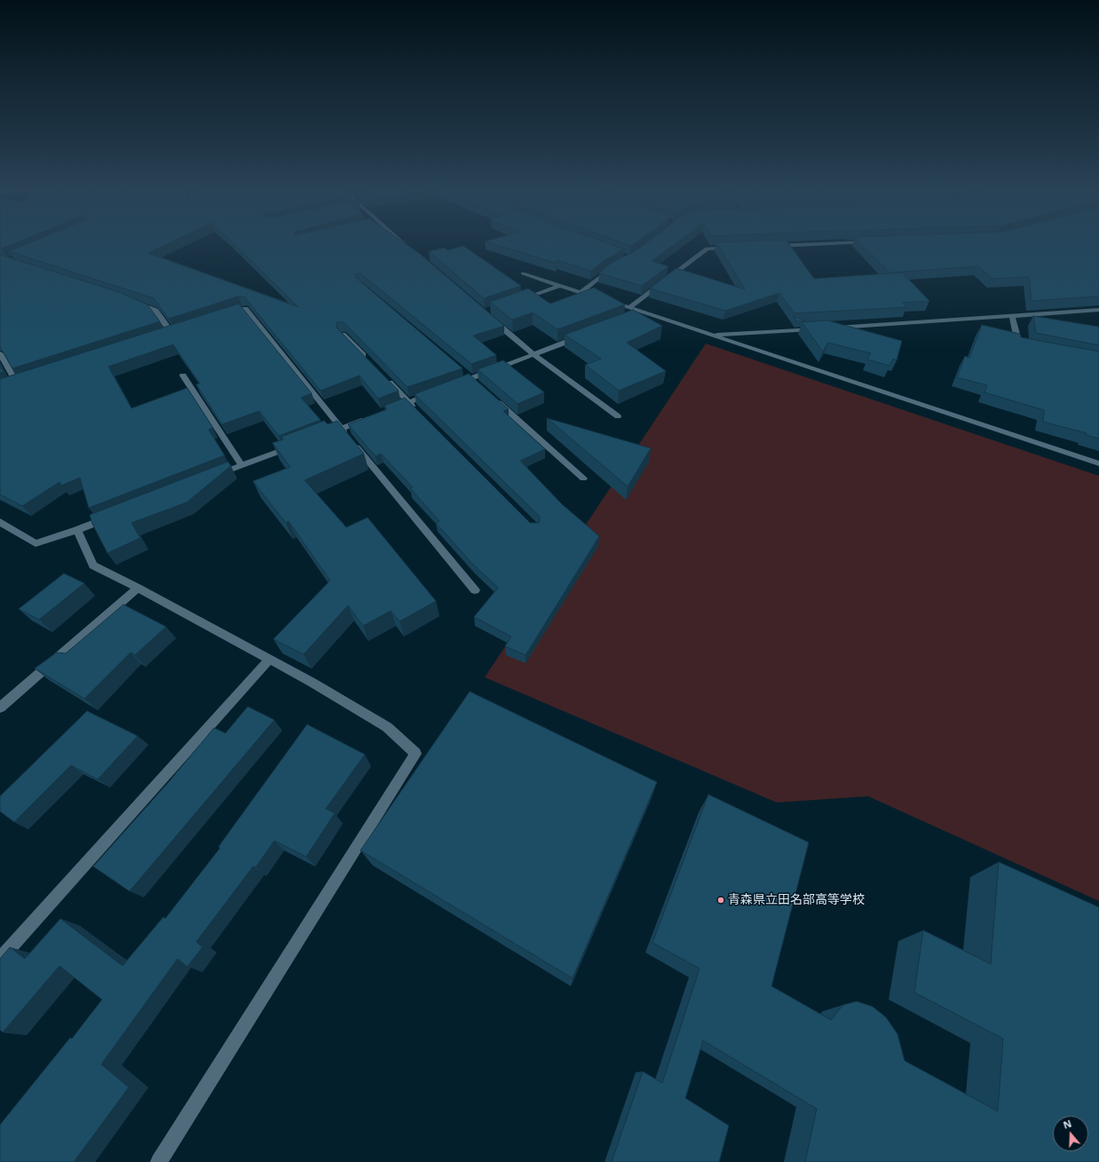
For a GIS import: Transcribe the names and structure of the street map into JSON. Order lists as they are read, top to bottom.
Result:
{
  "places": ["青森県立田名部高等学校"],
  "north": "top"
}
